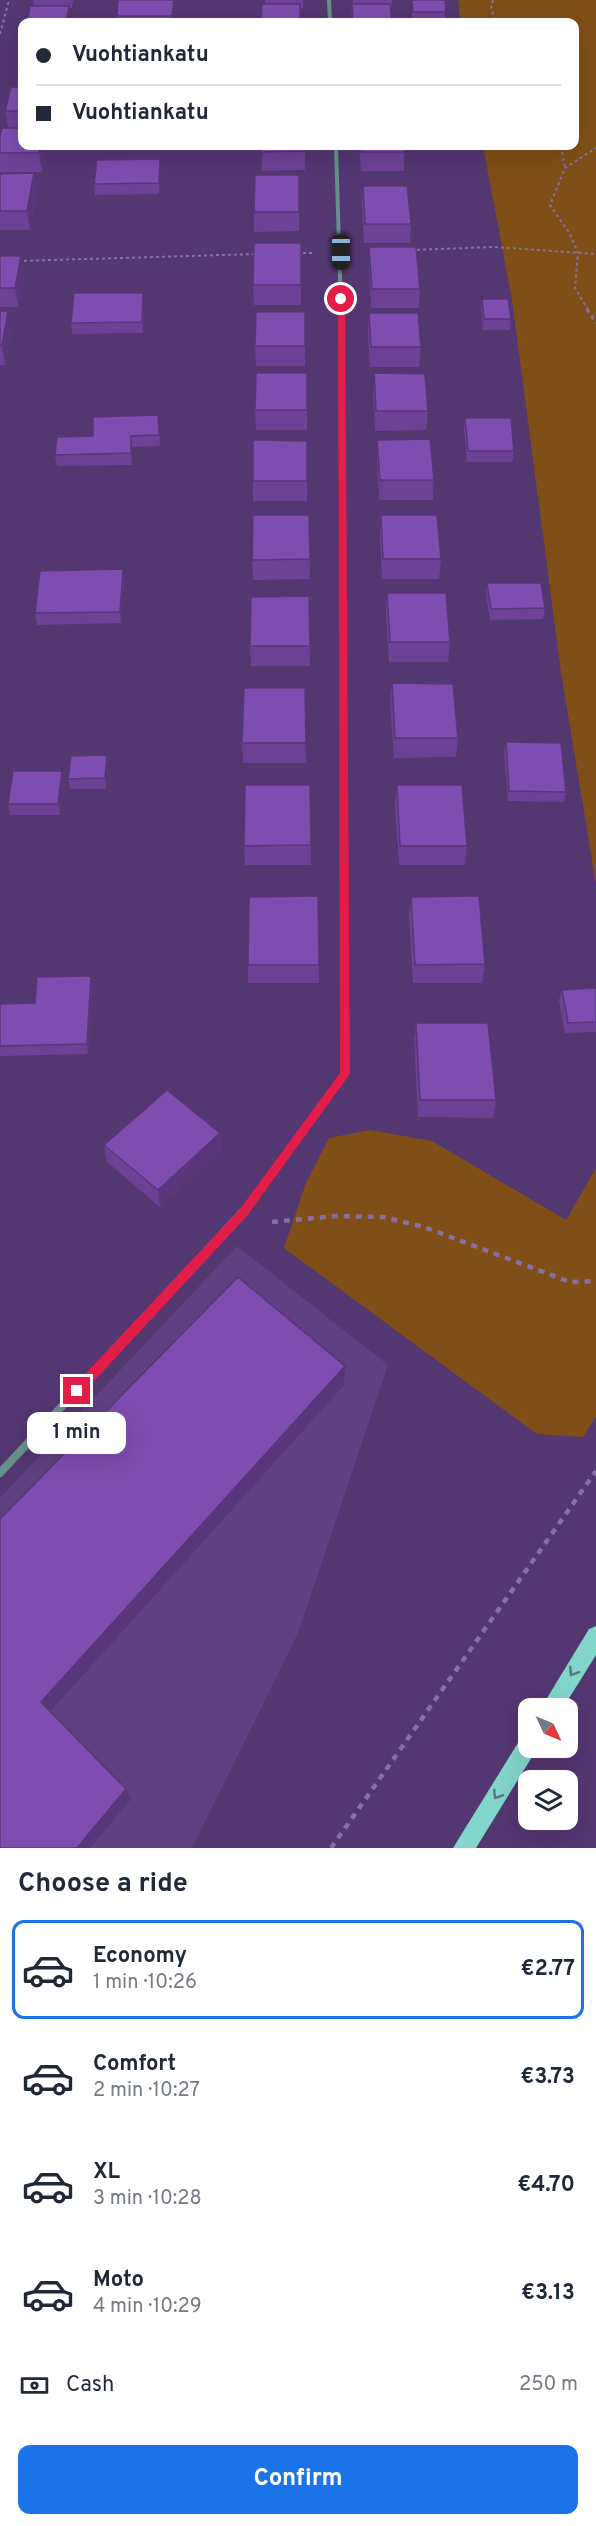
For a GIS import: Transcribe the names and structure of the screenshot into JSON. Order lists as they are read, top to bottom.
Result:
{
  "north": "bottom right",
  "page": {
    "banner": ["Vuohtiankatu", "Vuohtiankatu"],
    "bubble": "1 min",
    "heading": "Choose a ride",
    "list": [
      {
        "name": "Economy",
        "note": "1 min · 10:26",
        "value": "€2.77"
      },
      {
        "name": "Comfort",
        "note": "2 min · 10:27",
        "value": "€3.73"
      },
      {
        "name": "XL",
        "note": "3 min · 10:28",
        "value": "€4.70"
      },
      {
        "name": "Moto",
        "note": "4 min · 10:29",
        "value": "€3.13"
      }
    ],
    "pay": ["Cash", "250 m"],
    "buttons": "Confirm"
  }
}
